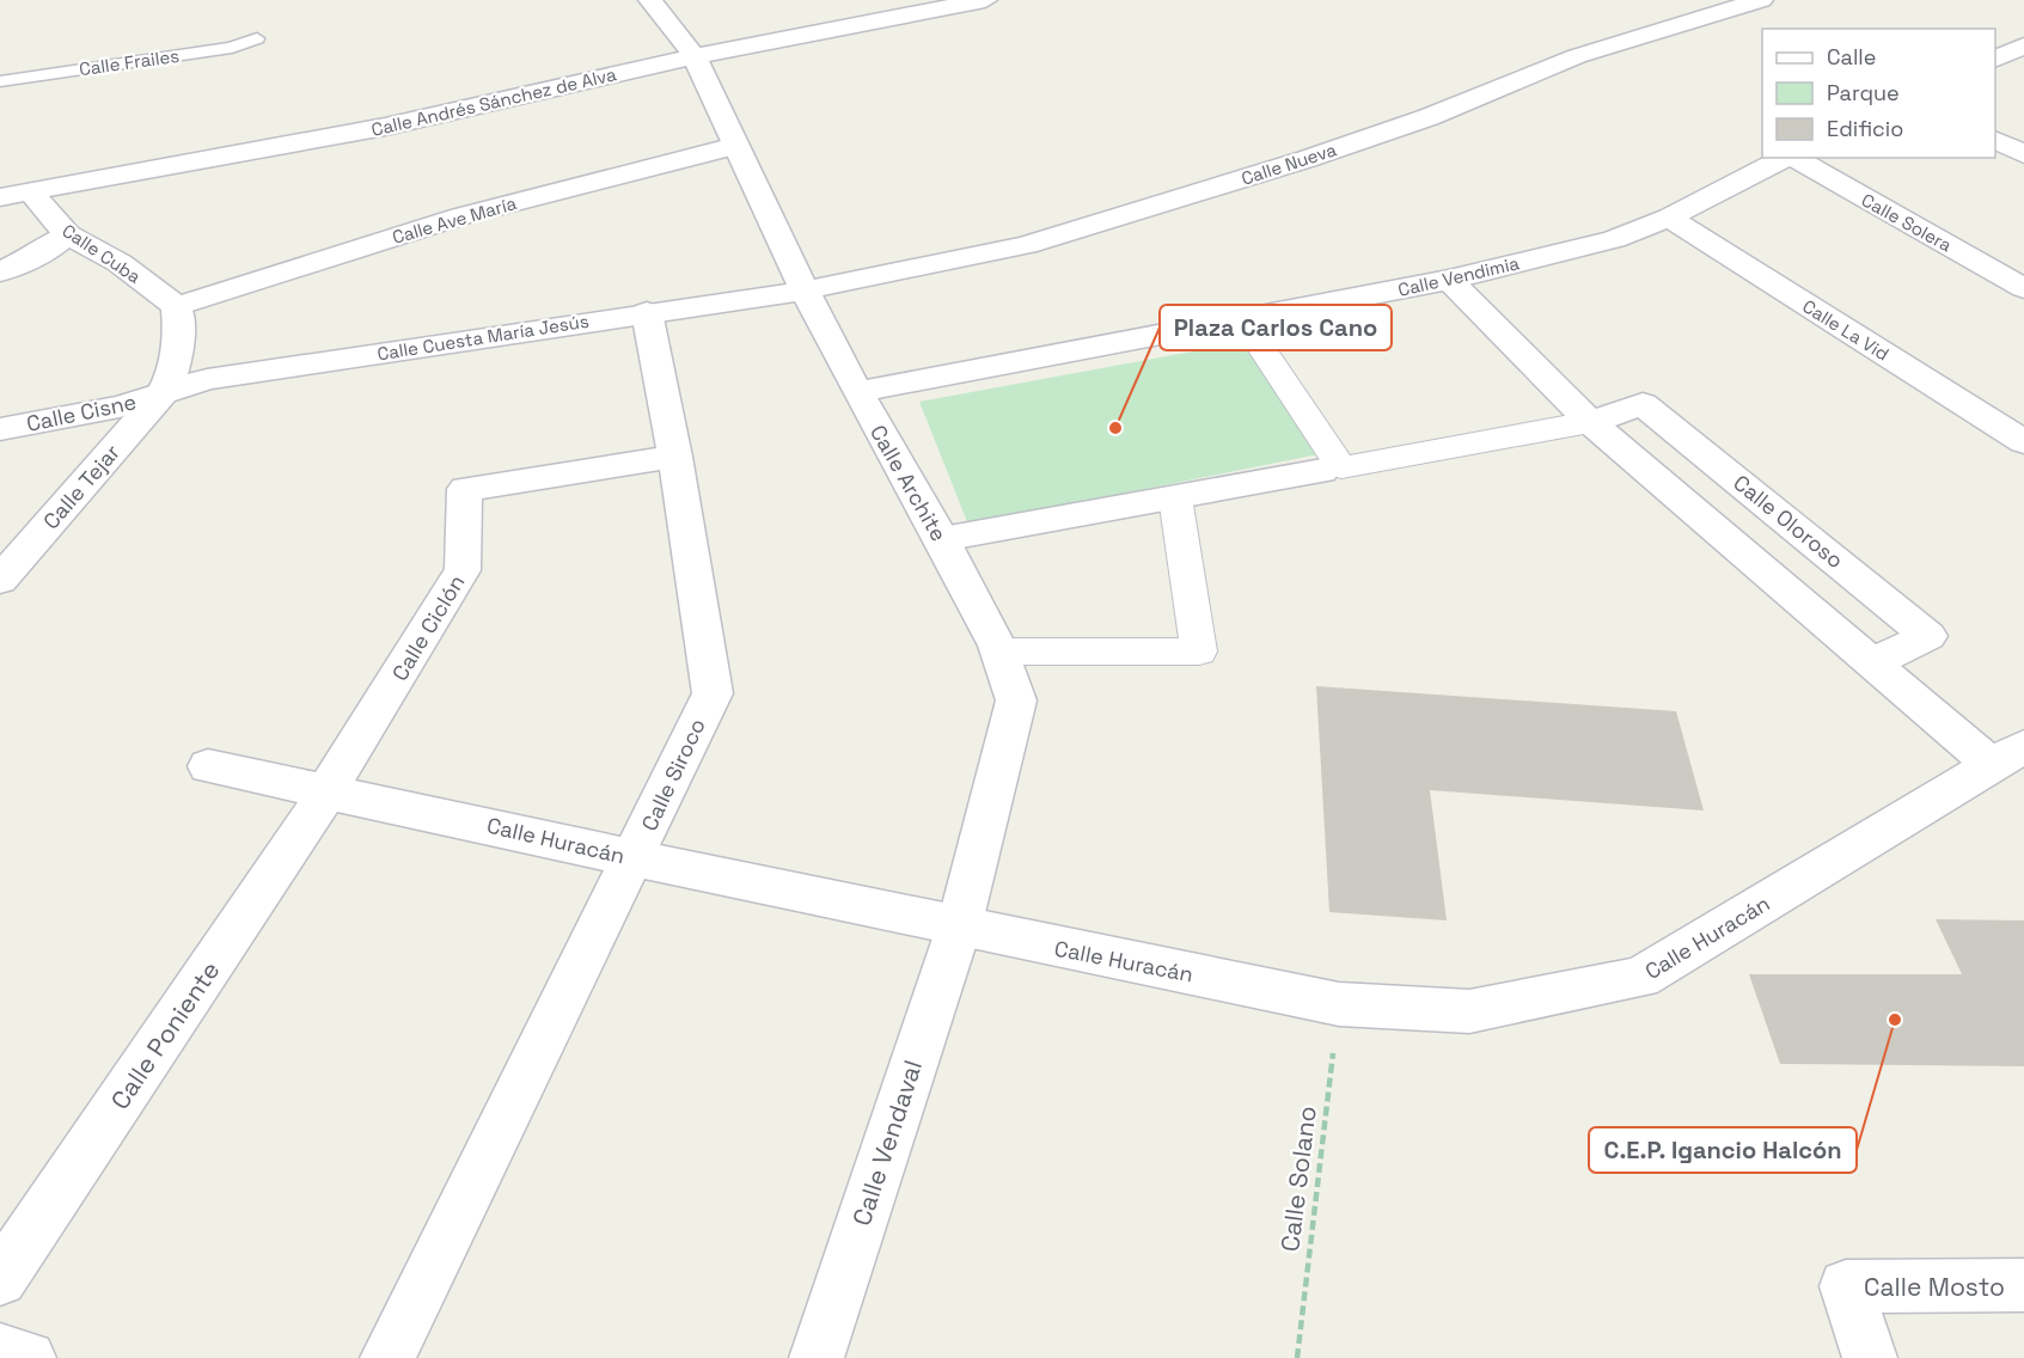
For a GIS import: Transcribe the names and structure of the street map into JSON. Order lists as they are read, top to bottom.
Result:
{
  "streets": {
    "street": [
      "Calle Andrés Sánchez de Alva",
      "Calle Nueva",
      "Calle Ave María",
      "Calle Solera",
      "Calle Cuba",
      "Calle Vendimia",
      "Calle La Vid",
      "Calle Cuesta María Jesús",
      "Calle Cisne",
      "Calle Archite",
      "Calle Tejar",
      "Calle Oloroso",
      "Calle Ciclón",
      "Calle Siroco",
      "Calle Huracán",
      "Calle Poniente",
      "Calle Vendaval",
      "Calle Mosto"
    ],
    "lane": ["Calle Frailes"],
    "path": ["Calle Solano"]
  },
  "crossings": [
    ["Calle Andrés Sánchez de Alva", "Calle Cuba"],
    ["Calle Andrés Sánchez de Alva", "Calle Archite"],
    ["Calle Nueva", "Calle Cuesta María Jesús"],
    ["Calle Nueva", "Calle Archite"],
    ["Calle Ave María", "Calle Cuba"],
    ["Calle Ave María", "Calle Archite"],
    ["Calle Vendimia", "Calle La Vid"],
    ["Calle Vendimia", "Calle Archite"],
    ["Calle Cuesta María Jesús", "Calle Cisne"],
    ["Calle Cuesta María Jesús", "Calle Archite"],
    ["Calle Cuesta María Jesús", "Calle Tejar"],
    ["Calle Cuesta María Jesús", "Calle Siroco"],
    ["Calle Cisne", "Calle Tejar"],
    ["Calle Archite", "Calle Huracán"],
    ["Calle Archite", "Calle Vendaval"],
    ["Calle Ciclón", "Calle Siroco"],
    ["Calle Ciclón", "Calle Huracán"],
    ["Calle Ciclón", "Calle Poniente"],
    ["Calle Siroco", "Calle Huracán"],
    ["Calle Huracán", "Calle Poniente"],
    ["Calle Huracán", "Calle Vendaval"],
    ["Calle Huracán", "Calle Solano"]
  ],
  "places": ["Plaza Carlos Cano", "C.E.P. Igancio Halcón"],
  "legend": ["Calle", "Parque", "Edificio"]
}
